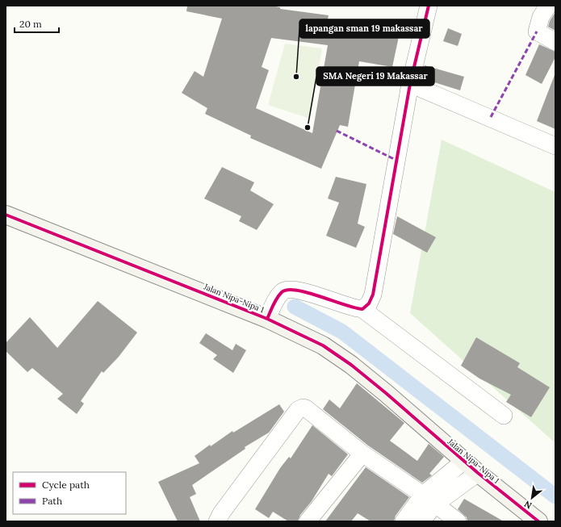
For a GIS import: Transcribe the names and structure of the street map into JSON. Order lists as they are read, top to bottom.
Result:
{
  "streets": {
    "street": ["Jalan Nipa-Nipa 1"]
  },
  "places": ["lapangan sman 19 makassar", "SMA Negeri 19 Makassar"],
  "legend": ["Cycle path", "Path"],
  "scale_bar": "20 m",
  "north": "bottom left"
}
